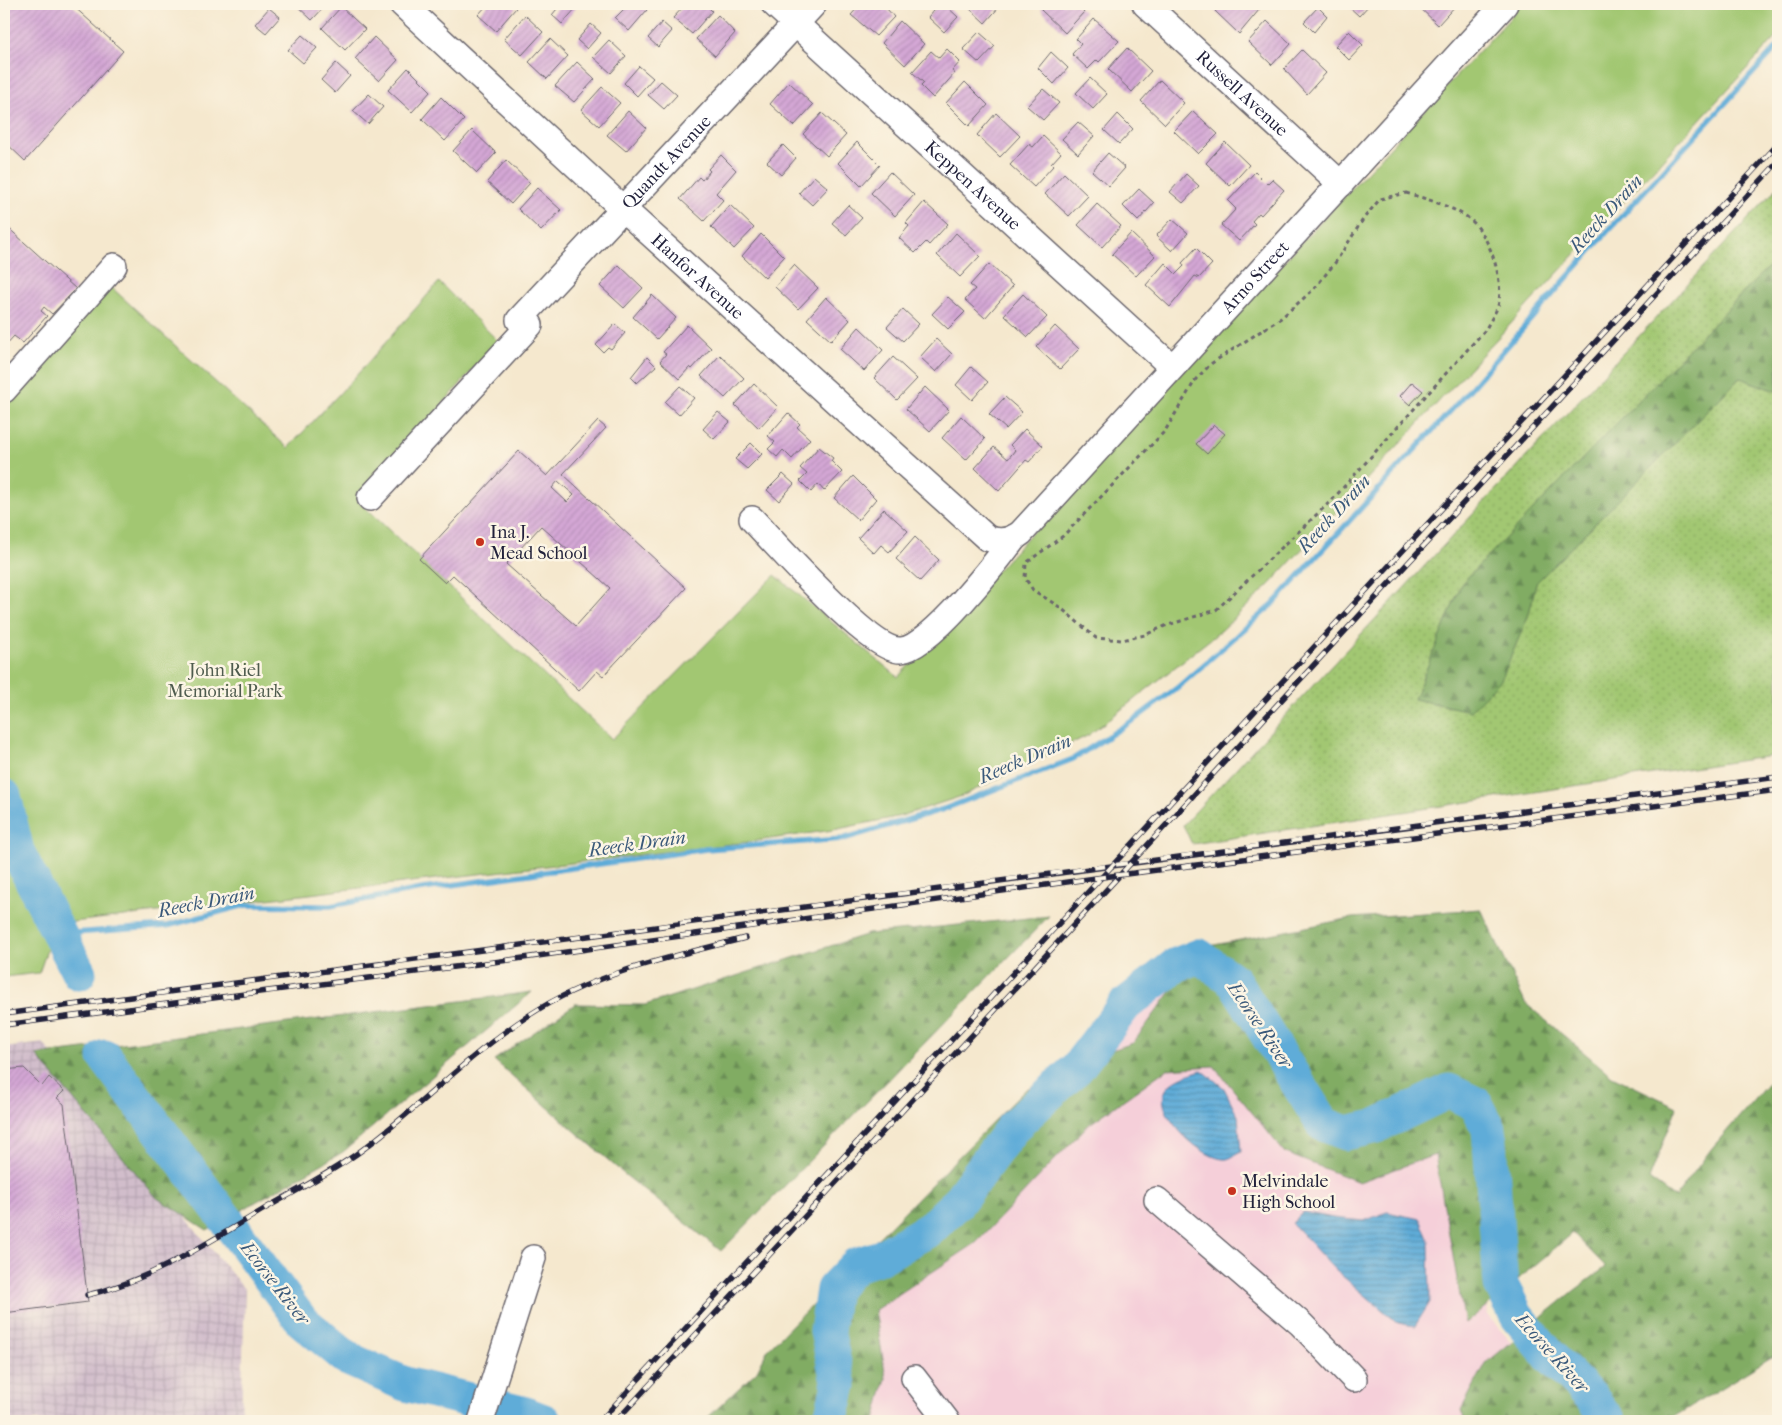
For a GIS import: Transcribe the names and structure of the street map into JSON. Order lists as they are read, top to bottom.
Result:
{
  "streets": {
    "street": [
      "Russell Avenue",
      "Quandt Avenue",
      "Keppen Avenue",
      "Hanfor Avenue",
      "Arno Street"
    ]
  },
  "crossings": [
    ["Russell Avenue", "Arno Street"],
    ["Quandt Avenue", "Keppen Avenue"],
    ["Quandt Avenue", "Hanfor Avenue"],
    ["Keppen Avenue", "Arno Street"],
    ["Hanfor Avenue", "Arno Street"]
  ],
  "water": ["Reeck Drain", "Ecorse River"],
  "parks": ["John Riel Memorial Park"],
  "places": ["Ina J. Mead School", "Melvindale High School"]
}
